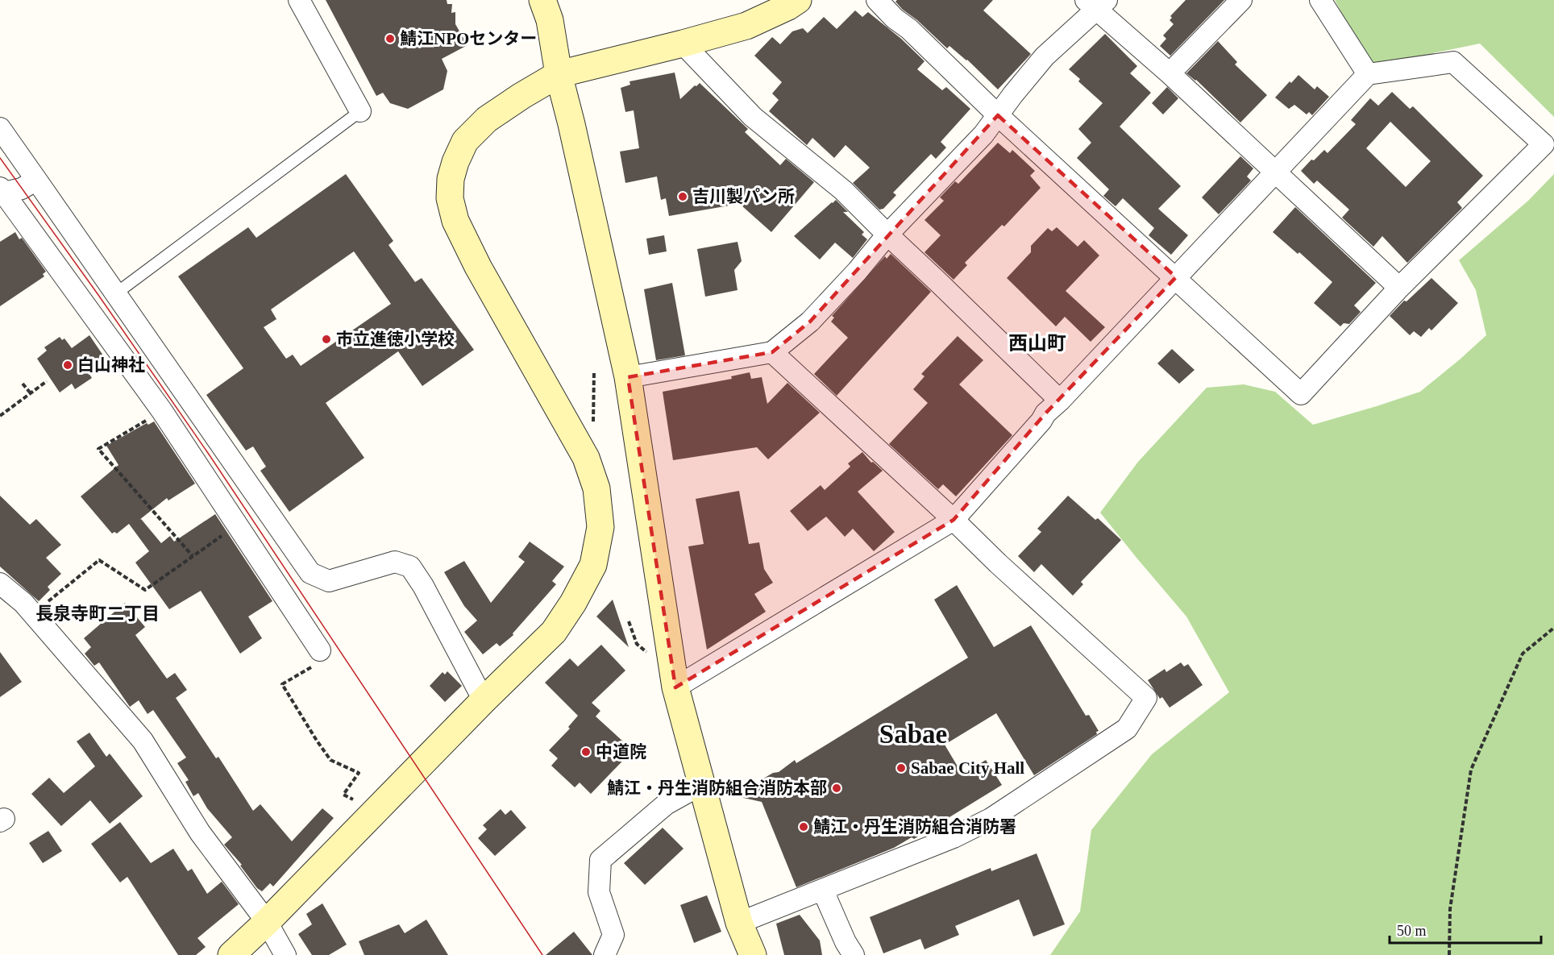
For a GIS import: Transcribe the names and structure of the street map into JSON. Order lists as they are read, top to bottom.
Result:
{
  "districts": ["西山町", "長泉寺町二丁目", "Sabae"],
  "places": [
    "鯖江NPOセンター",
    "吉川製パン所",
    "市立進徳小学校",
    "白山神社",
    "中道院",
    "Sabae City Hall",
    "鯖江・丹生消防組合消防本部",
    "鯖江・丹生消防組合消防署"
  ],
  "scale_bar": "50 m"
}
